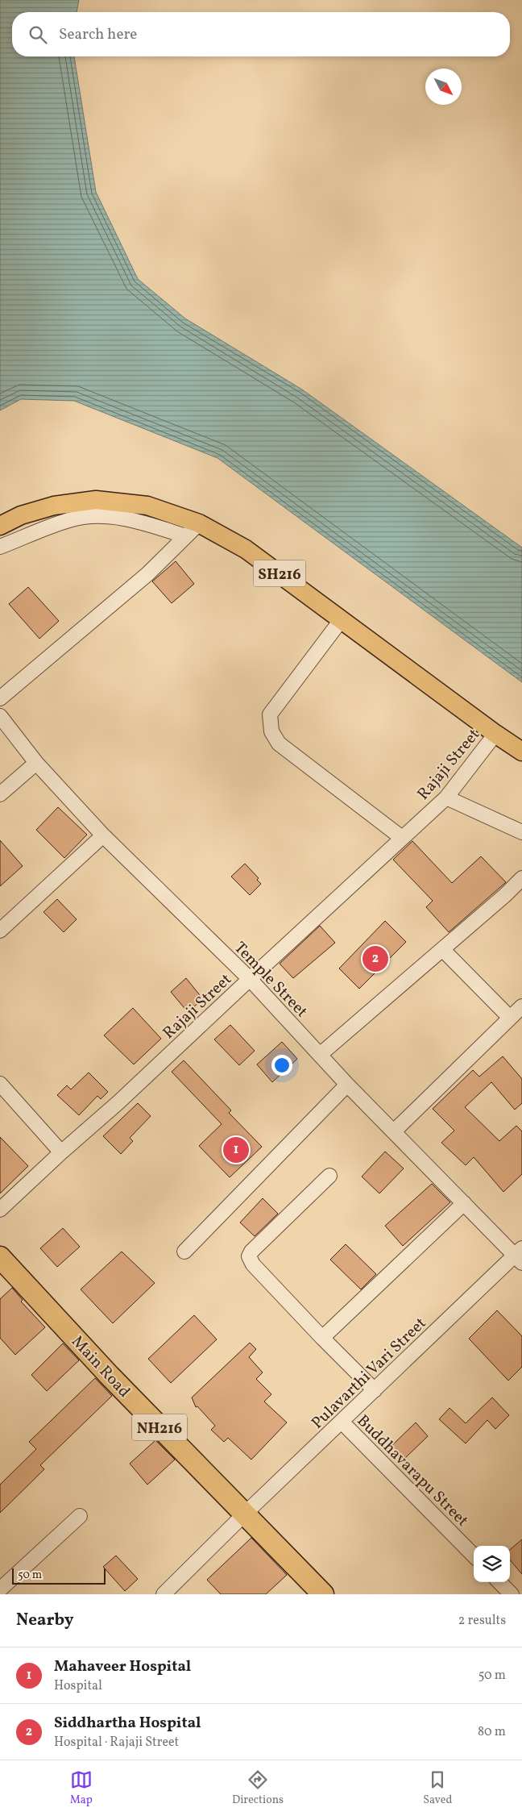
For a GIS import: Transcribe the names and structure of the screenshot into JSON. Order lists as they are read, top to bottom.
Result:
{
  "streets": {
    "highway": ["Main Road", "NH216"],
    "main road": ["SH216"],
    "street": [
      "Rajaji Street",
      "Temple Street",
      "Pulavarthi Vari Street",
      "Buddhavarapu Street"
    ]
  },
  "crossings": [
    ["SH216", "Rajaji Street"],
    ["Rajaji Street", "Temple Street"],
    ["Temple Street", "Pulavarthi Vari Street"],
    ["Main Road", "Pulavarthi Vari Street"],
    ["Pulavarthi Vari Street", "Buddhavarapu Street"]
  ],
  "scale_bar": "50 m",
  "north": "bottom right",
  "page": {
    "search": "Search here",
    "pins": ["2", "1"],
    "scale": "50 m",
    "heading": ["Nearby", "2 results"],
    "list": [
      {
        "mark": "1",
        "name": "Mahaveer Hospital",
        "note": "Hospital",
        "value": "50 m"
      },
      {
        "mark": "2",
        "name": "Siddhartha Hospital",
        "note": "Hospital · Rajaji Street",
        "value": "80 m"
      }
    ],
    "nav": ["Map", "Directions", "Saved"]
  }
}
